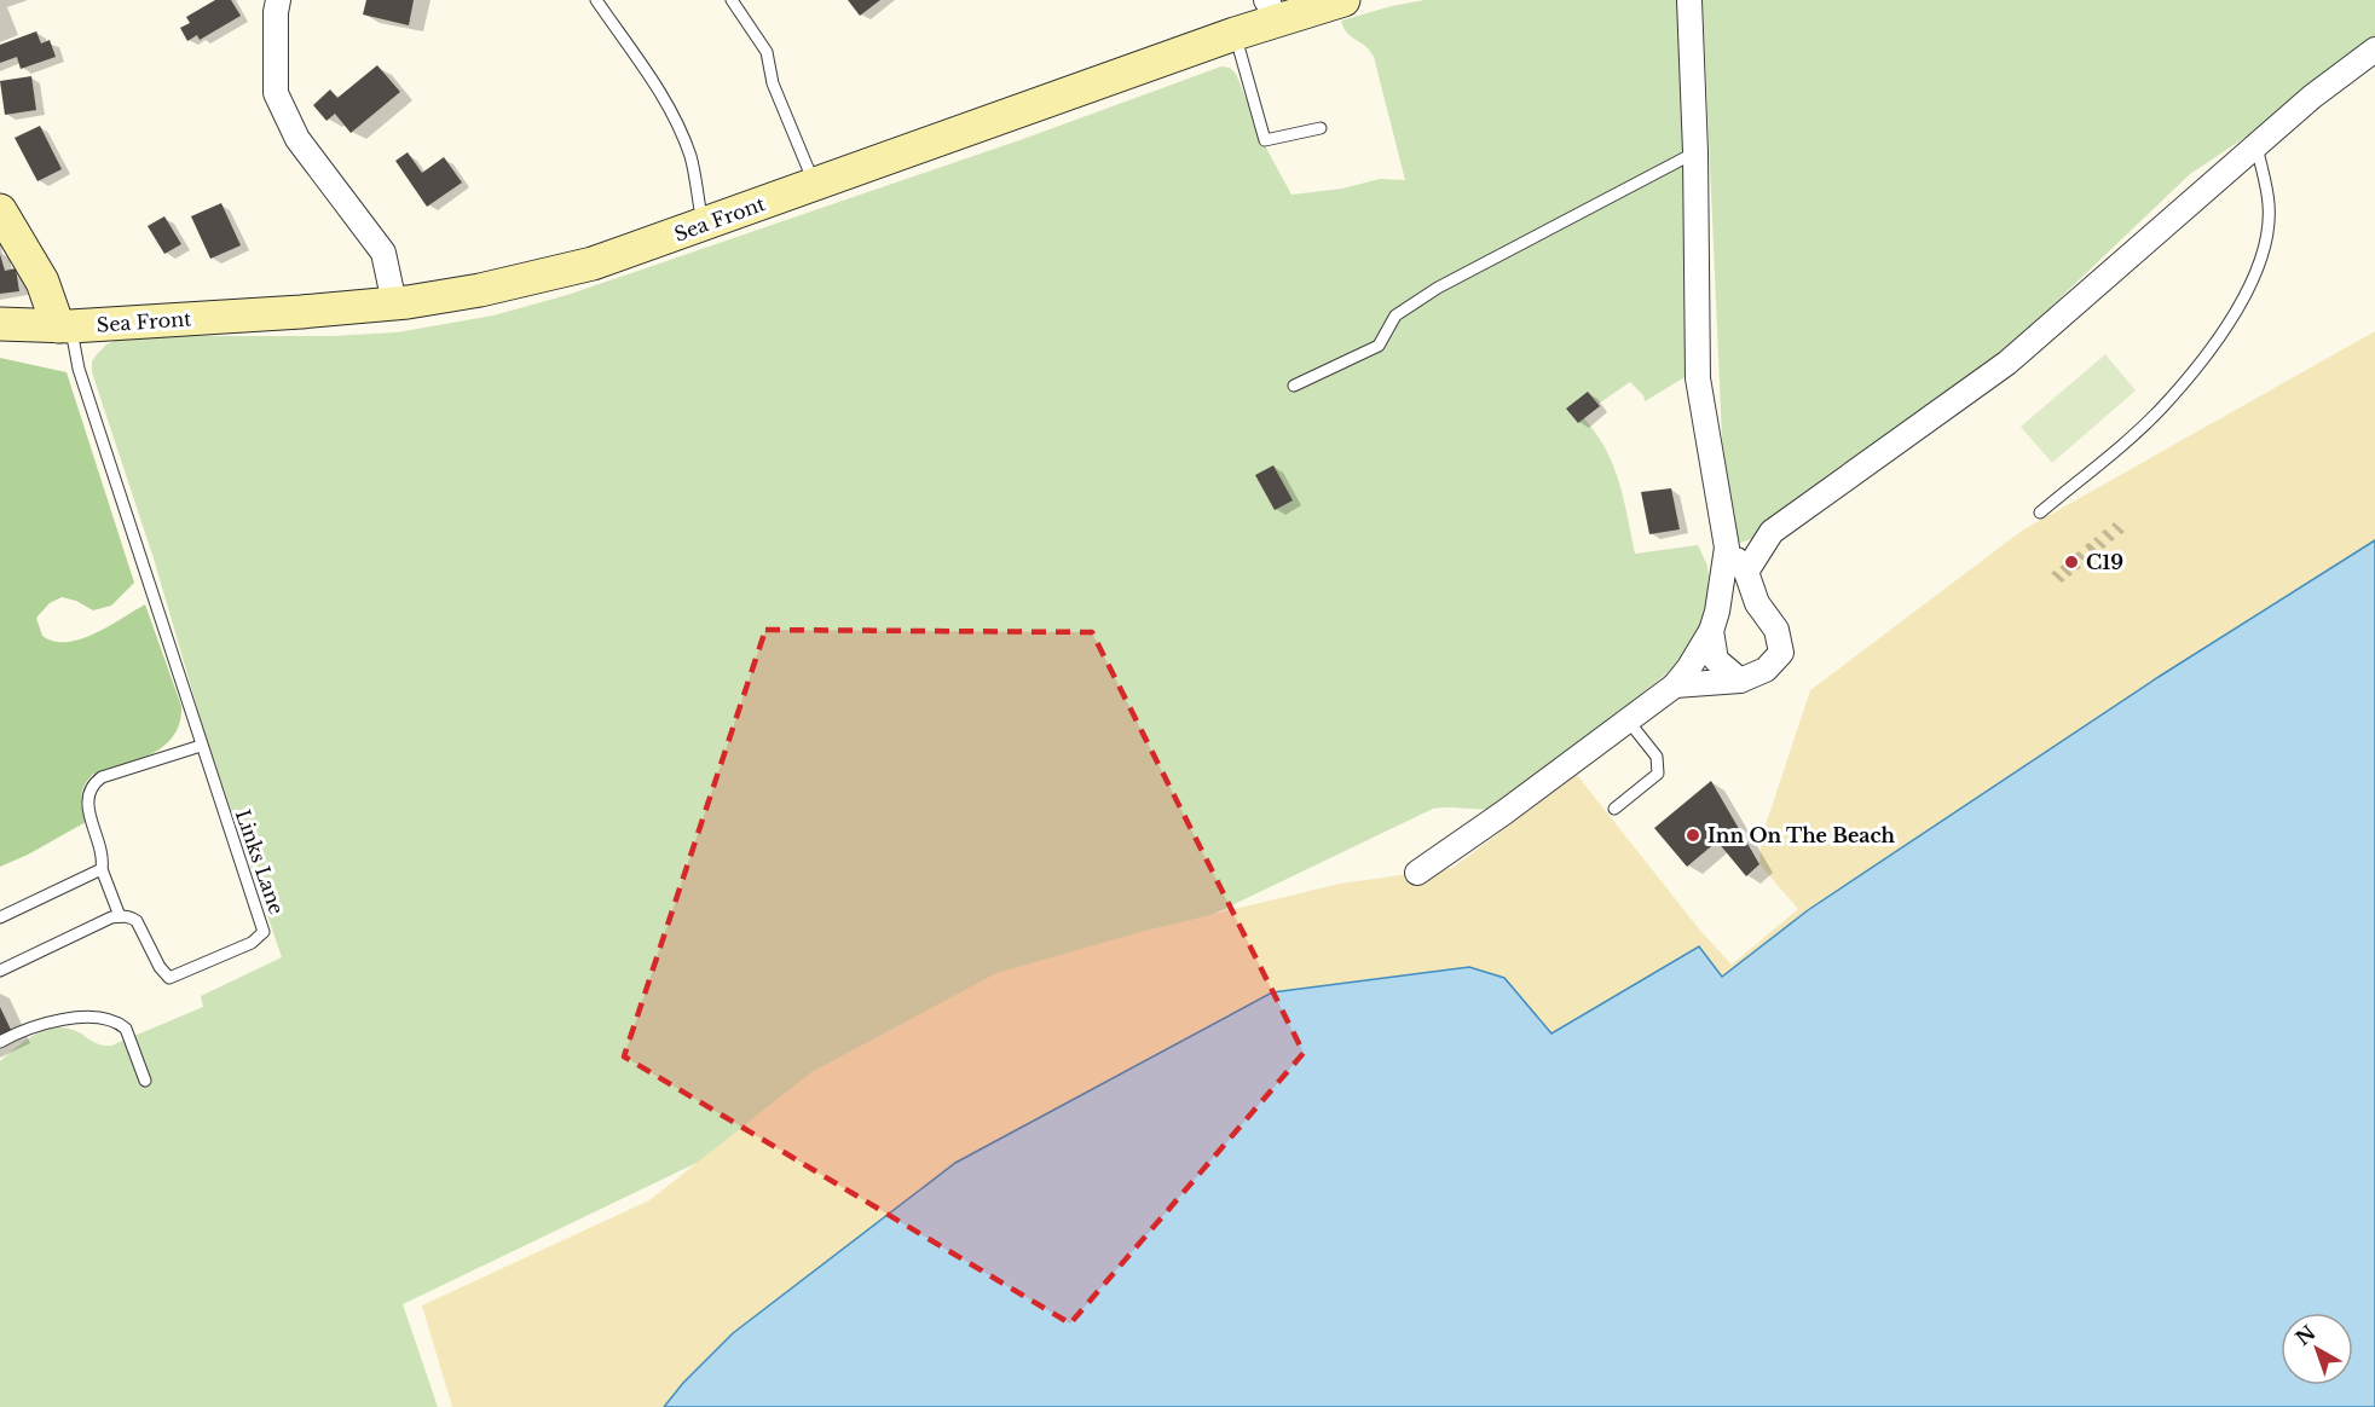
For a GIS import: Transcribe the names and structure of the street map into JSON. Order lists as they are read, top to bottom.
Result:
{
  "streets": {
    "street": ["Sea Front"],
    "lane": ["Links Lane"]
  },
  "crossings": [
    ["Sea Front", "Links Lane"]
  ],
  "places": ["C19", "Inn On The Beach"],
  "north": "top left"
}
